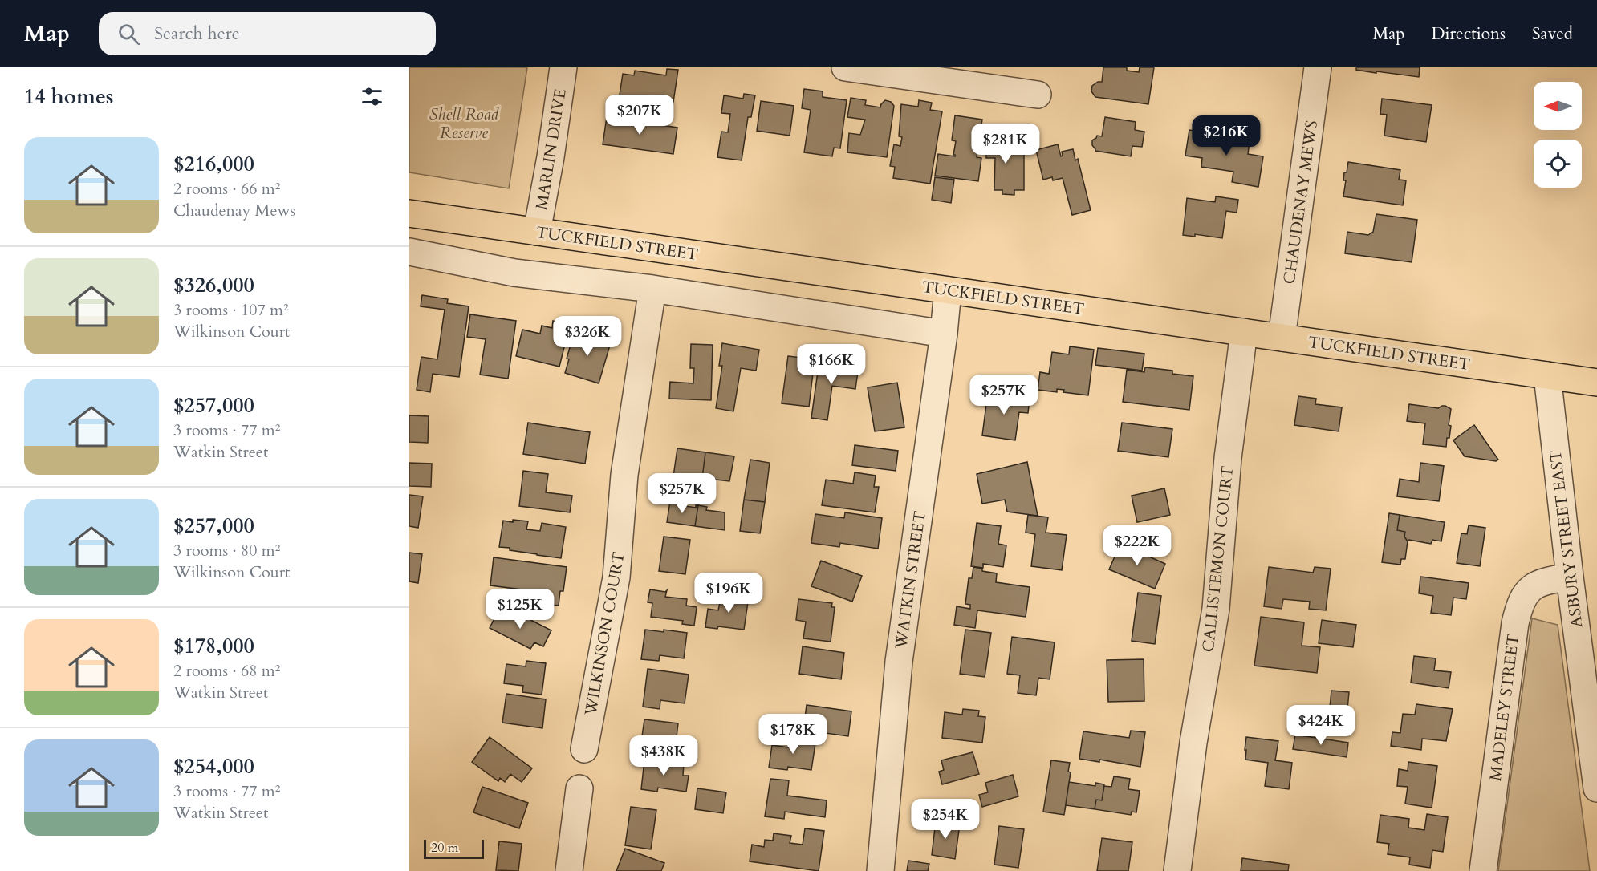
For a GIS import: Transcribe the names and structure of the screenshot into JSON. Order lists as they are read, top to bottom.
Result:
{
  "streets": {
    "main road": ["TUCKFIELD STREET"],
    "street": [
      "MARLIN DRIVE",
      "CHAUDENAY MEWS",
      "ASBURY STREET EAST",
      "CALLISTEMON COURT",
      "WATKIN STREET",
      "WILKINSON COURT",
      "MADELEY STREET"
    ]
  },
  "crossings": [
    ["MARLIN DRIVE", "TUCKFIELD STREET"],
    ["CHAUDENAY MEWS", "TUCKFIELD STREET"],
    ["TUCKFIELD STREET", "ASBURY STREET EAST"],
    ["TUCKFIELD STREET", "CALLISTEMON COURT"],
    ["TUCKFIELD STREET", "WATKIN STREET"],
    ["ASBURY STREET EAST", "MADELEY STREET"]
  ],
  "parks": ["Shell Road Reserve"],
  "scale_bar": "20 m",
  "north": "left",
  "page": {
    "header": "Map",
    "search": "Search here",
    "nav": ["Map", "Directions", "Saved"],
    "heading": "14 homes",
    "price": [
      "$207K",
      "$216K",
      "$281K",
      "$326K",
      "$166K",
      "$257K",
      "$257K",
      "$222K",
      "$196K",
      "$125K",
      "$424K",
      "$178K",
      "$438K",
      "$254K"
    ],
    "list": [
      {
        "name": "$216,000",
        "note": "2 rooms · 66 m² · Chaudenay Mews"
      },
      {
        "name": "$326,000",
        "note": "3 rooms · 107 m² · Wilkinson Court"
      },
      {
        "name": "$257,000",
        "note": "3 rooms · 77 m² · Watkin Street"
      },
      {
        "name": "$257,000",
        "note": "3 rooms · 80 m² · Wilkinson Court"
      },
      {
        "name": "$178,000",
        "note": "2 rooms · 68 m² · Watkin Street"
      },
      {
        "name": "$254,000",
        "note": "3 rooms · 77 m² · Watkin Street"
      }
    ],
    "scale": "20 m"
  }
}
